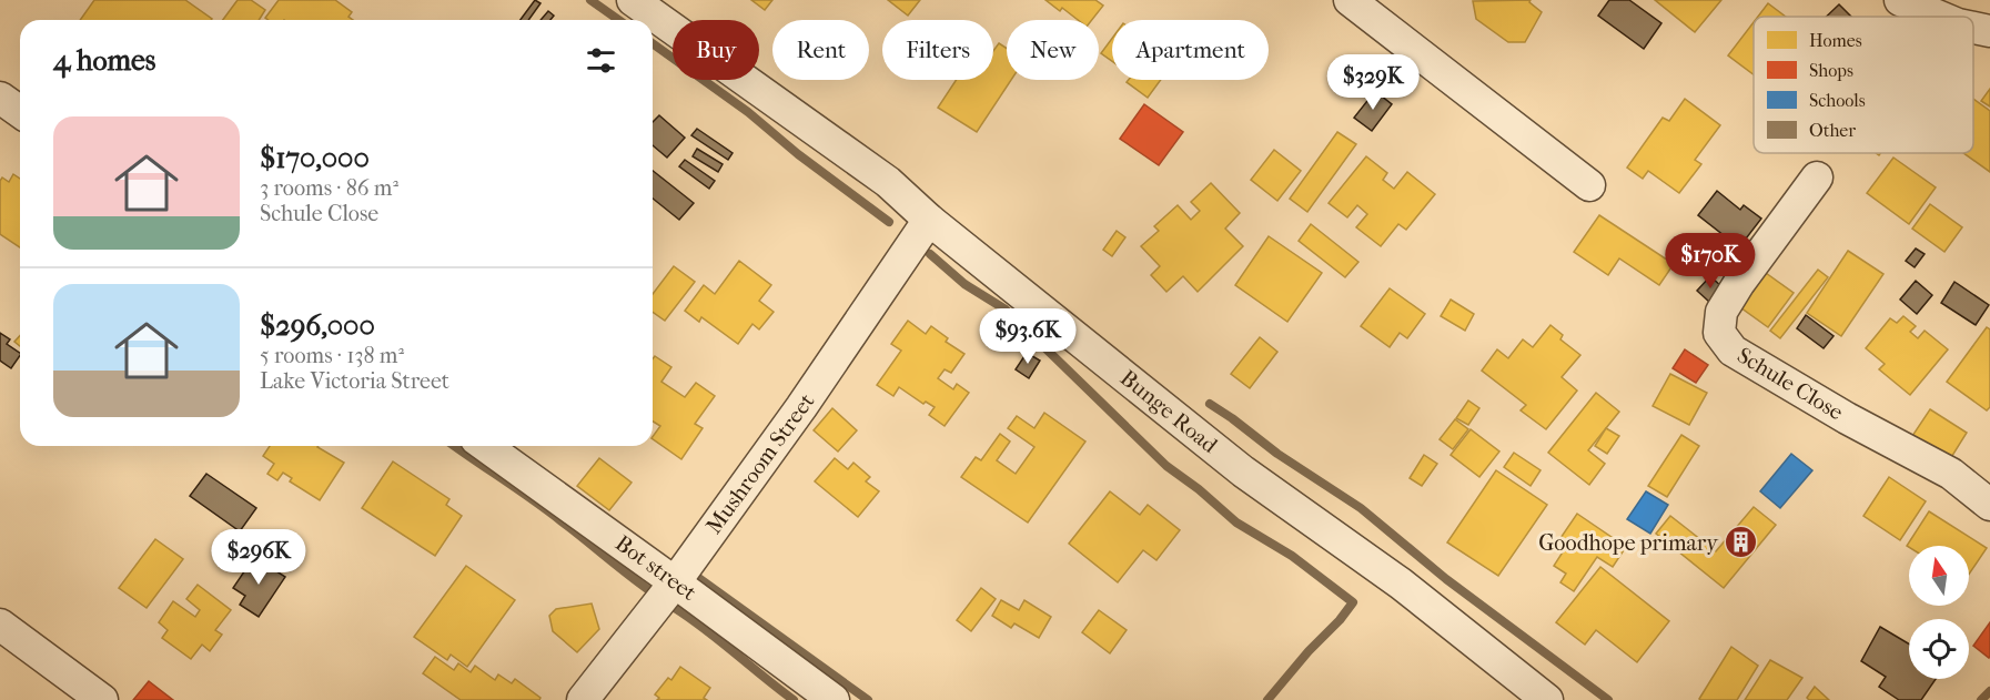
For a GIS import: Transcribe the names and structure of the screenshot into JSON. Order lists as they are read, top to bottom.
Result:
{
  "streets": {
    "street": [
      "Schule Close",
      "Bunge Road",
      "Mushroom Street",
      "Bot street"
    ]
  },
  "crossings": [
    ["Bunge Road", "Mushroom Street"],
    ["Mushroom Street", "Bot street"]
  ],
  "places": {
    "building": ["Goodhope primary"]
  },
  "legend": [
    "Homes",
    "Shops",
    "Schools",
    "Other"
  ],
  "north": "top",
  "page": {
    "chip": [
      "Buy",
      "Rent",
      "Filters",
      "New",
      "Apartment"
    ],
    "heading": "4 homes",
    "price": [
      "$329K",
      "$170K",
      "$93.6K",
      "$296K"
    ],
    "list": [
      {
        "name": "$170,000",
        "note": "3 rooms · 86 m² · Schule Close"
      },
      {
        "name": "$296,000",
        "note": "5 rooms · 138 m² · Lake Victoria Street"
      }
    ]
  }
}
